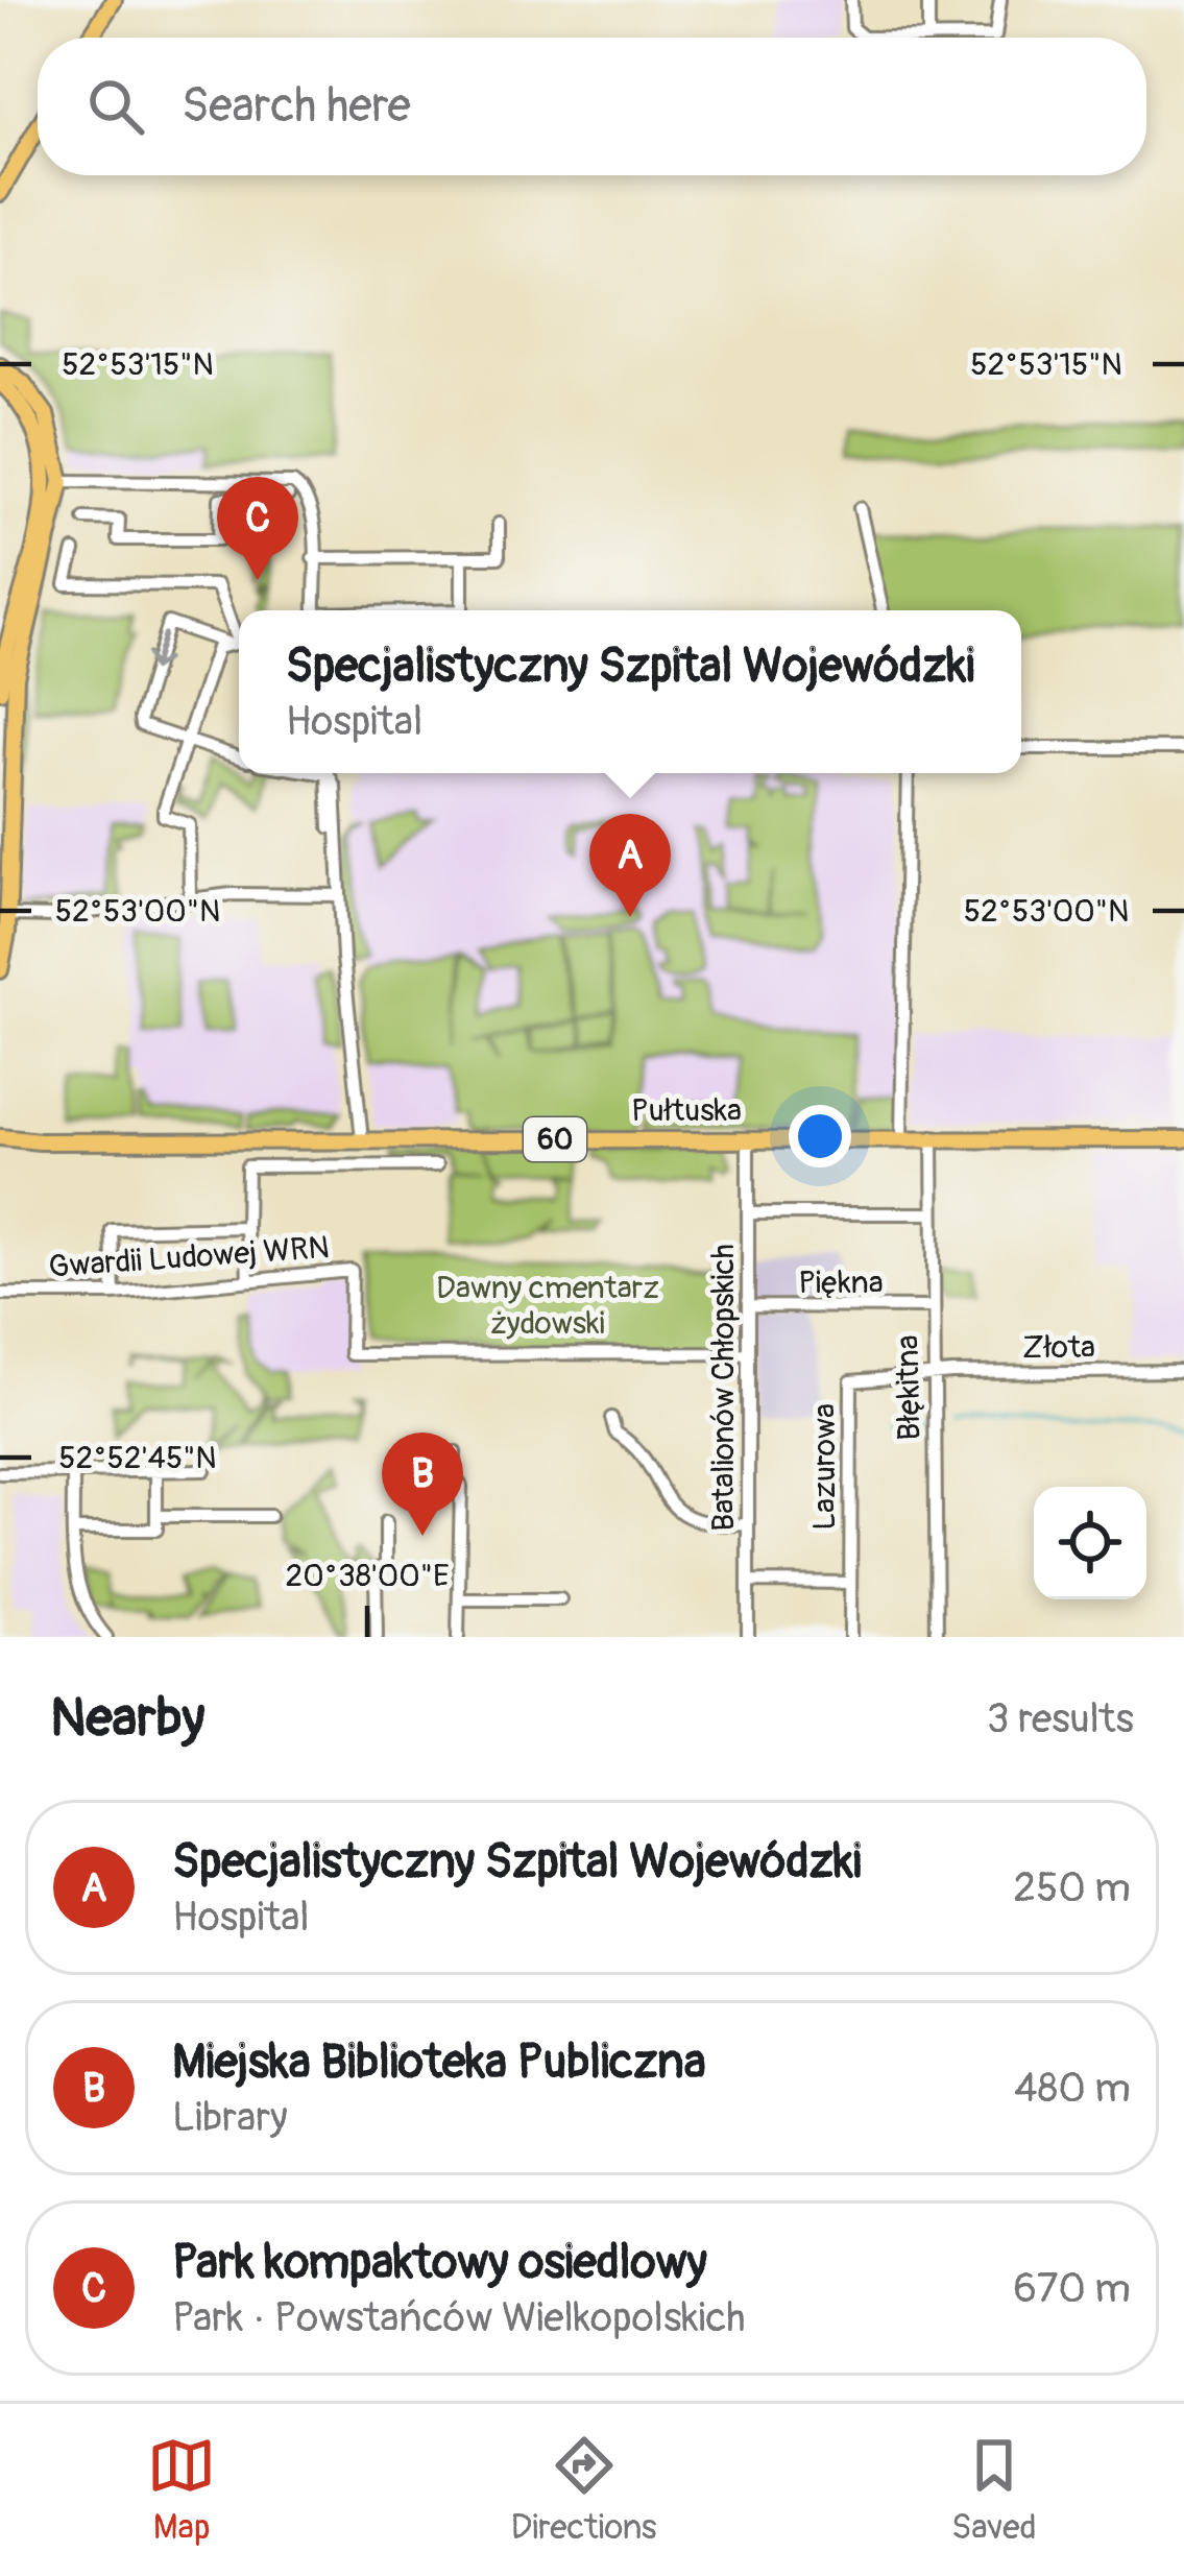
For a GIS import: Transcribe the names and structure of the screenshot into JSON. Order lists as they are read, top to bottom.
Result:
{
  "streets": {
    "main road": ["Pułtuska", "60"],
    "street": [
      "Gwardii Ludowej WRN",
      "Piękna",
      "Złota",
      "Batalionów Chłopskich",
      "Błękitna",
      "Lazurowa"
    ]
  },
  "crossings": [
    ["Pułtuska", "Batalionów Chłopskich"],
    ["Pułtuska", "Błękitna"],
    ["Gwardii Ludowej WRN", "Batalionów Chłopskich"],
    ["Piękna", "Batalionów Chłopskich"],
    ["Piękna", "Błękitna"],
    ["Złota", "Błękitna"],
    ["Złota", "Lazurowa"],
    ["Błękitna", "Lazurowa"]
  ],
  "parks": ["Dawny cmentarz żydowski"],
  "page": {
    "search": "Search here",
    "pins": ["C", "A", "B"],
    "popup": ["Specjalistyczny Szpital Wojewódzki", "Hospital"],
    "heading": ["Nearby", "3 results"],
    "list": [
      {
        "mark": "A",
        "name": "Specjalistyczny Szpital Wojewódzki",
        "note": "Hospital",
        "value": "250 m"
      },
      {
        "mark": "B",
        "name": "Miejska Biblioteka Publiczna",
        "note": "Library",
        "value": "480 m"
      },
      {
        "mark": "C",
        "name": "Park kompaktowy osiedlowy",
        "note": "Park · Powstańców Wielkopolskich",
        "value": "670 m"
      }
    ],
    "nav": ["Map", "Directions", "Saved"]
  },
  "coordinates": [
    "52°53'15\"N",
    "52°53'00\"N",
    "52°52'45\"N",
    "20°38'00\"E"
  ]
}
